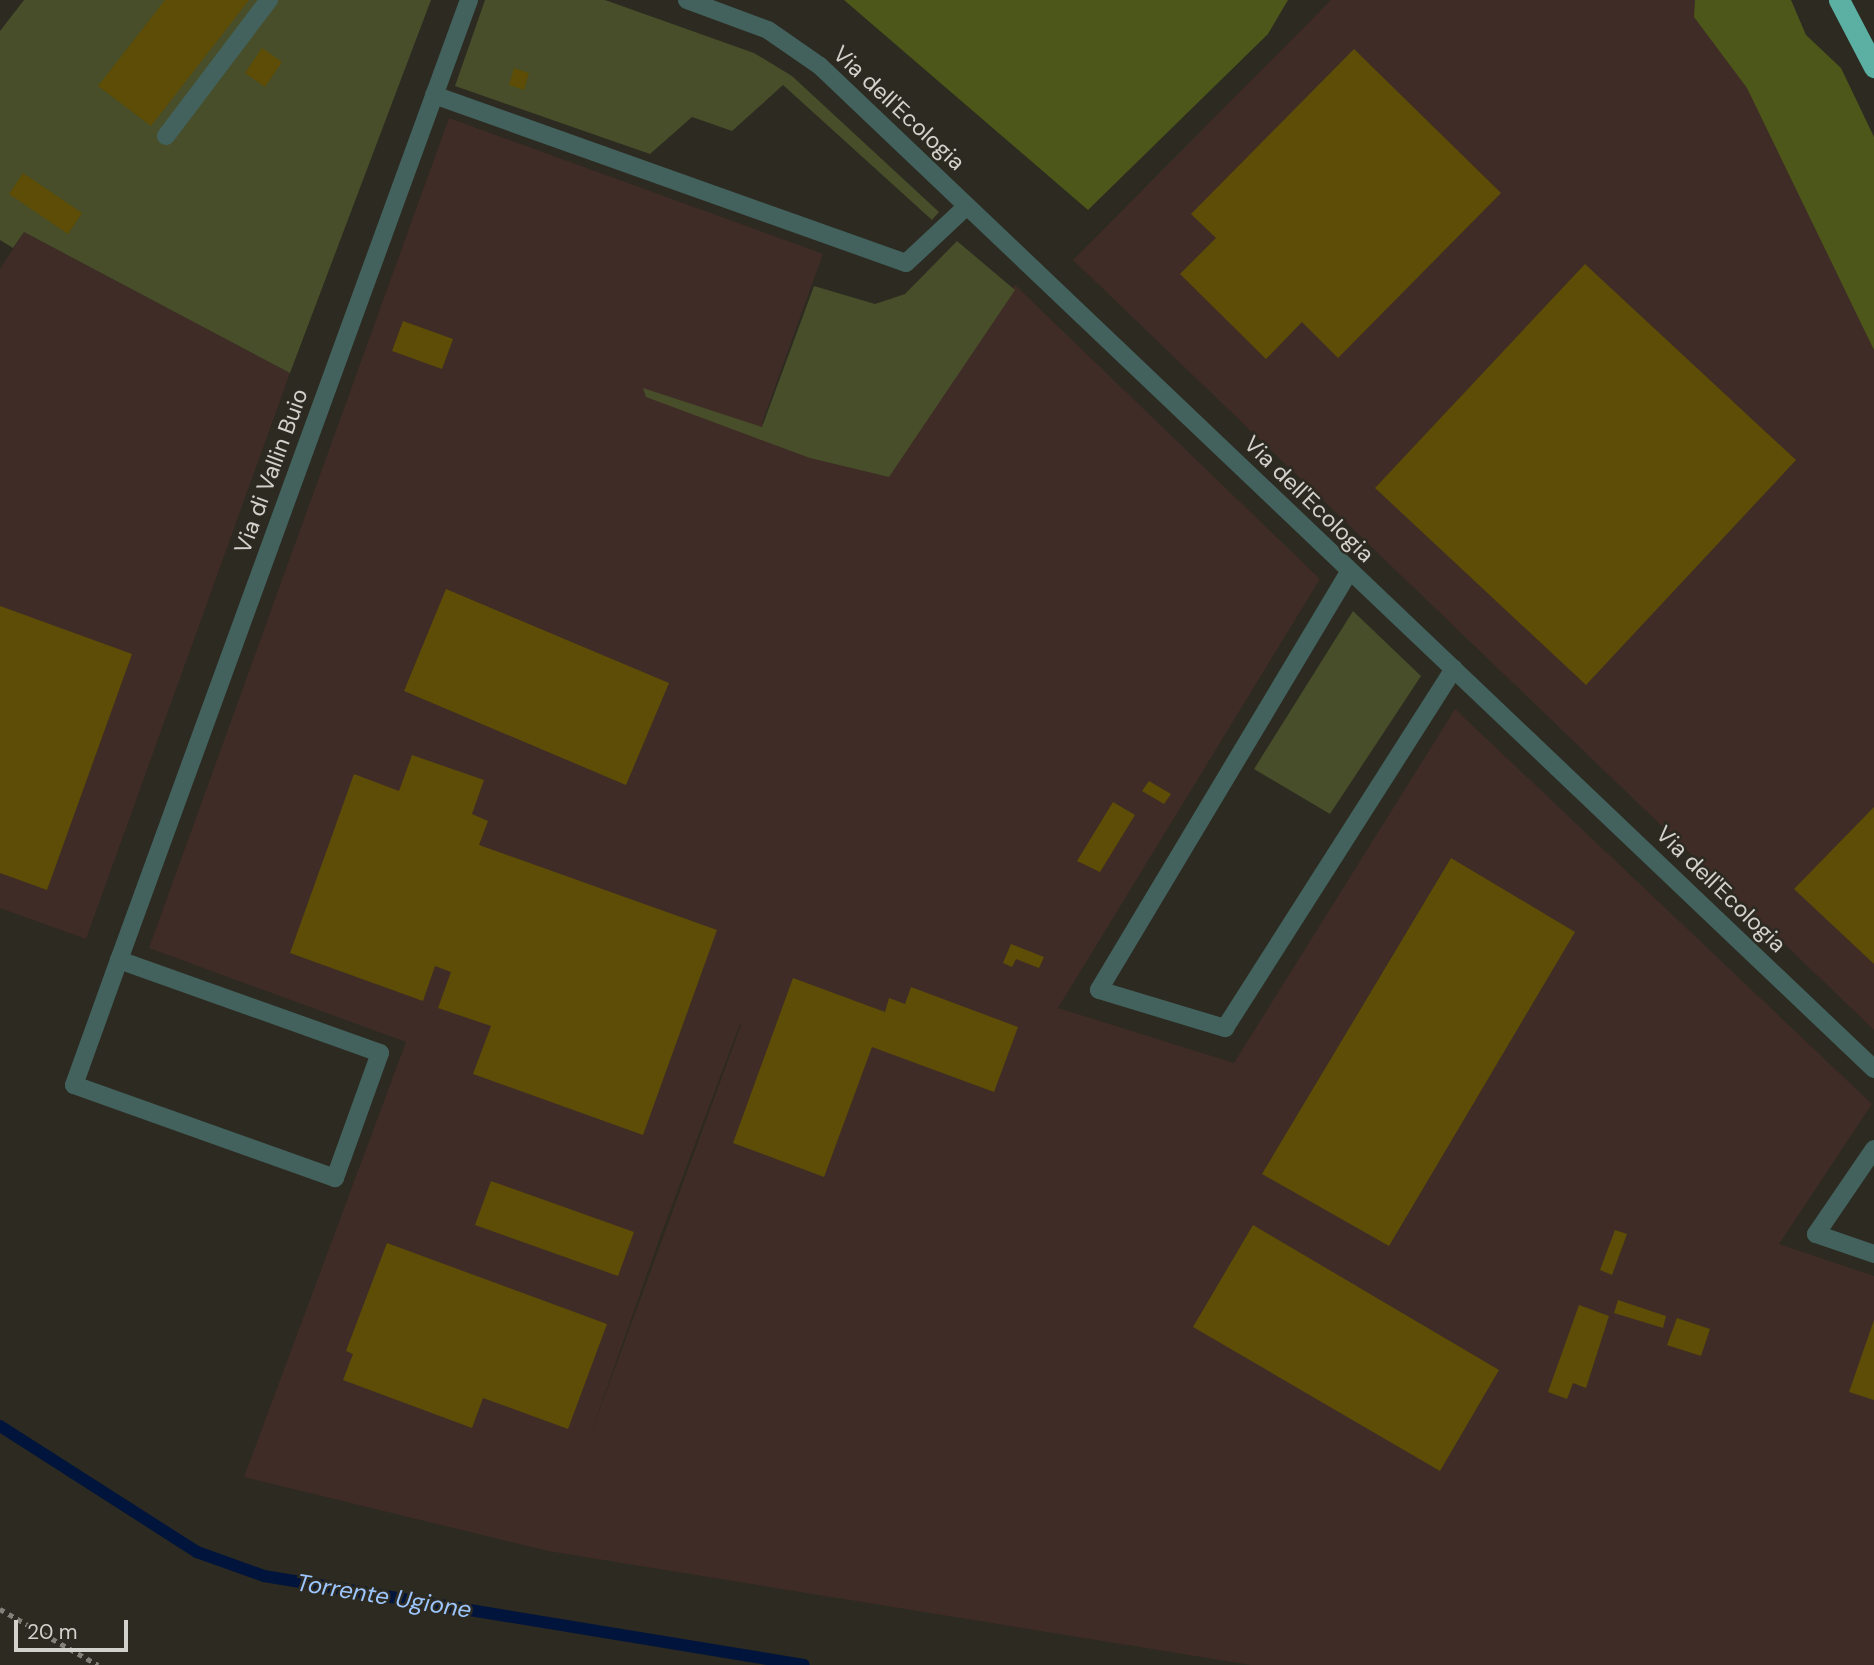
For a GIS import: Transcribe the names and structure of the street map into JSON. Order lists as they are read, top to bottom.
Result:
{
  "streets": {
    "street": ["Via dell'Ecologia", "Via di Vallin Buio"]
  },
  "water": ["Torrente Ugione"],
  "scale_bar": "20 m"
}
